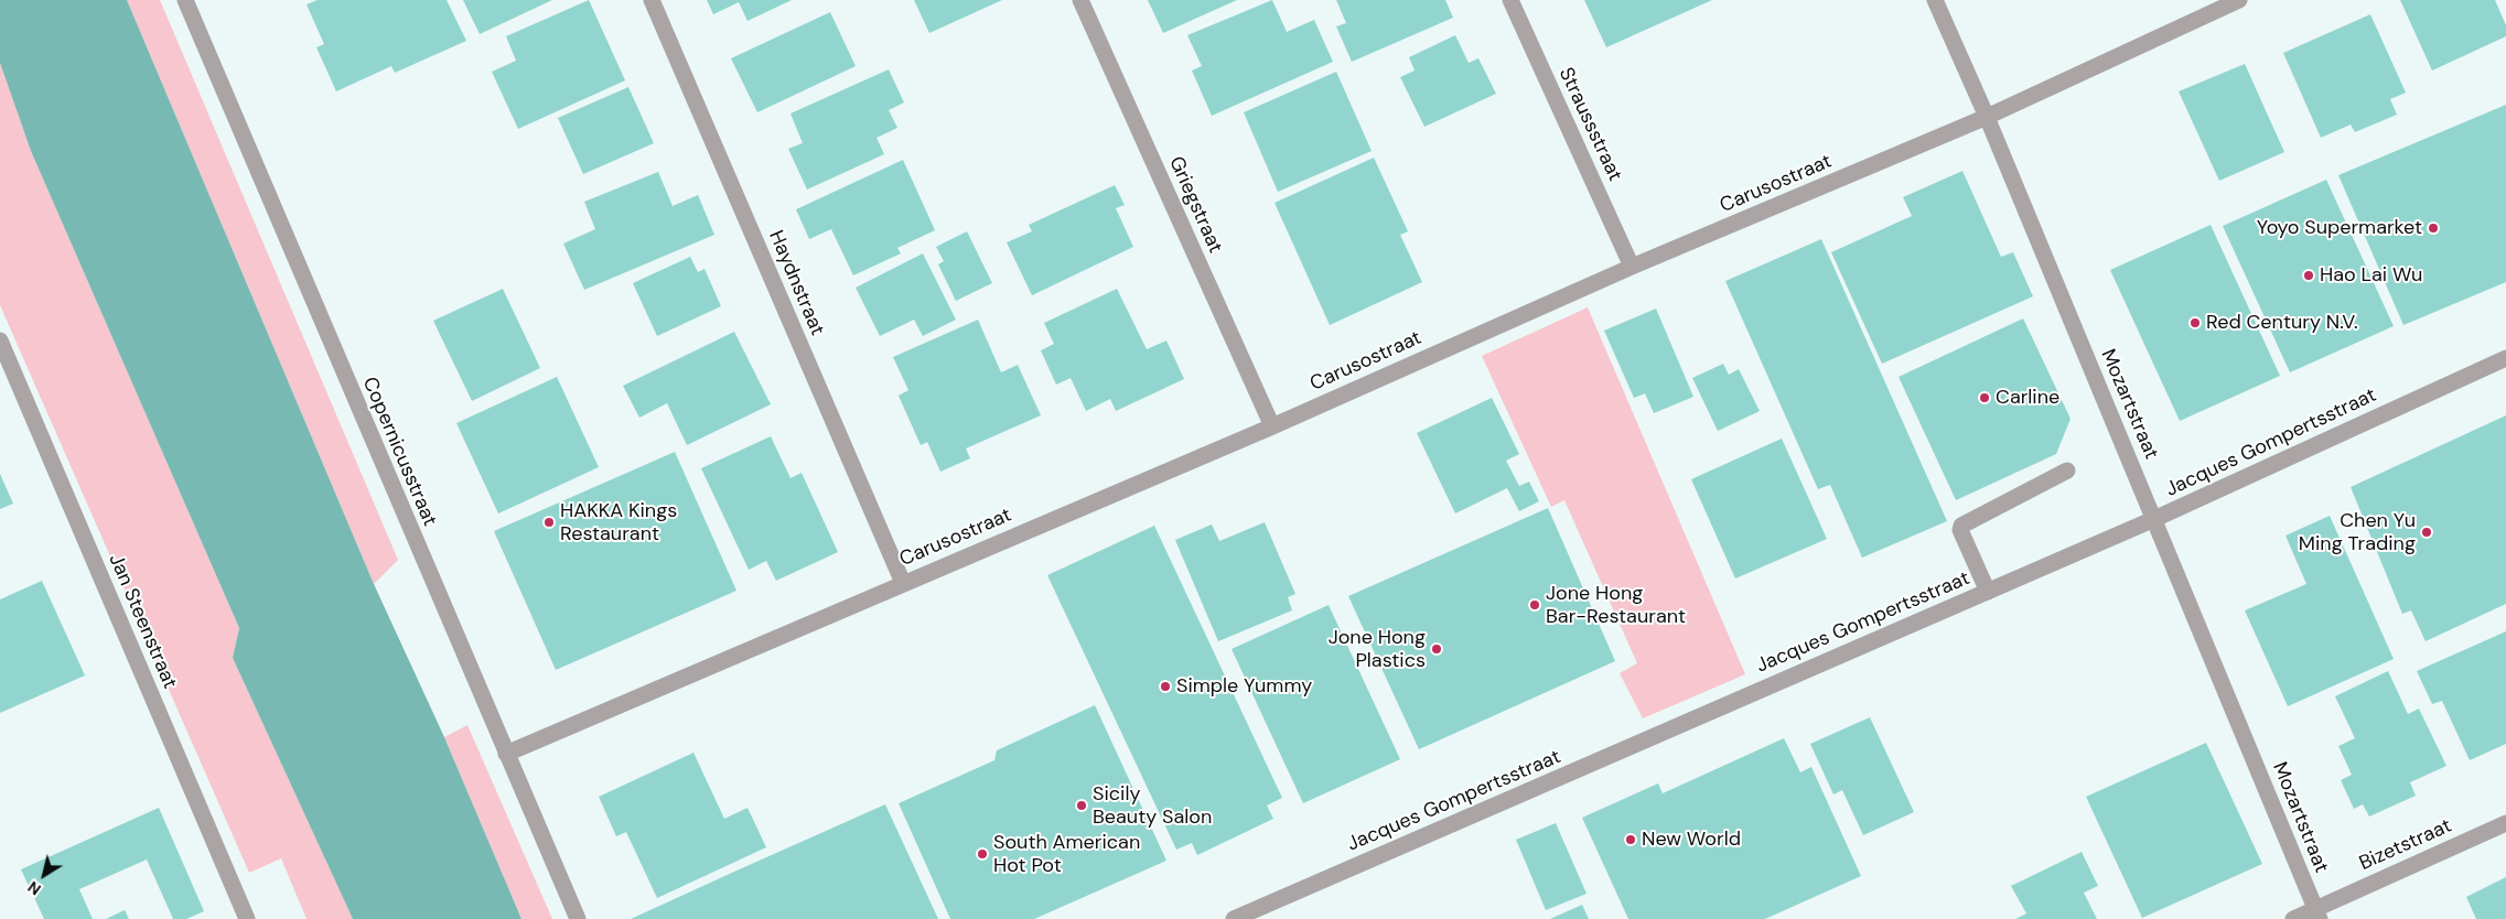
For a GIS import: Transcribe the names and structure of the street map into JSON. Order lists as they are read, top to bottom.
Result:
{
  "streets": {
    "street": [
      "Straussstraat",
      "Carusostraat",
      "Griegstraat",
      "Haydnstraat",
      "Mozartstraat",
      "Jacques Gompertsstraat",
      "Copernicusstraat",
      "Jan Steenstraat",
      "Bizetstraat"
    ]
  },
  "crossings": [
    ["Straussstraat", "Carusostraat"],
    ["Carusostraat", "Griegstraat"],
    ["Carusostraat", "Haydnstraat"],
    ["Carusostraat", "Mozartstraat"],
    ["Carusostraat", "Copernicusstraat"],
    ["Mozartstraat", "Jacques Gompertsstraat"],
    ["Mozartstraat", "Bizetstraat"]
  ],
  "places": [
    "Yoyo Supermarket",
    "Hao Lai Wu",
    "Red Century N.V.",
    "Carline",
    "HAKKA Kings Restaurant",
    "Chen Yu Ming Trading",
    "Jone Hong Bar-Restaurant",
    "Jone Hong Plastics",
    "Simple Yummy",
    "Sicily Beauty Salon",
    "New World",
    "South American Hot Pot"
  ],
  "north": "bottom left"
}
